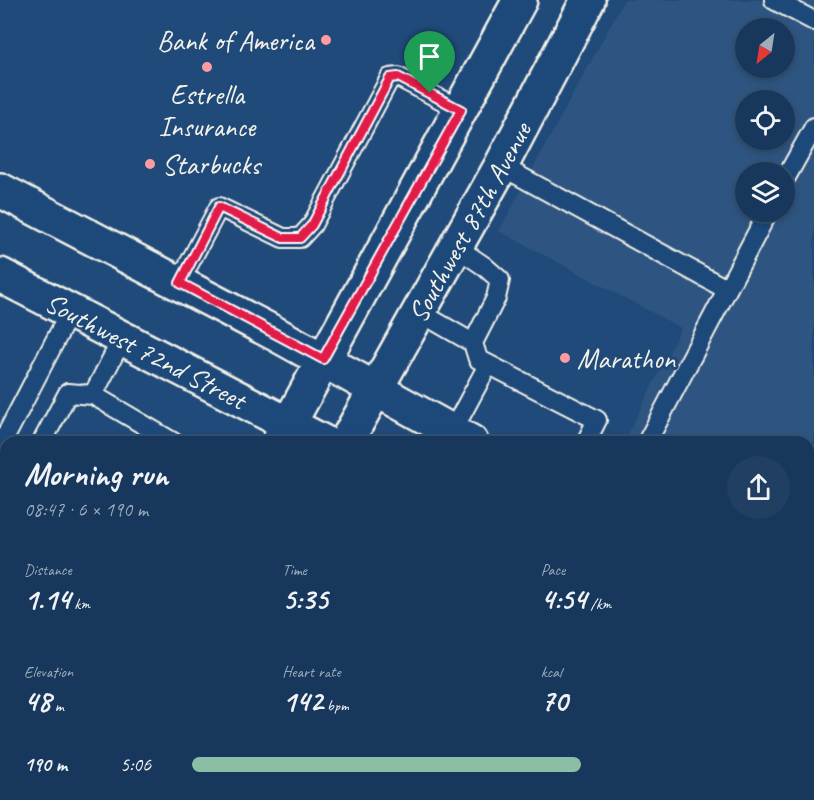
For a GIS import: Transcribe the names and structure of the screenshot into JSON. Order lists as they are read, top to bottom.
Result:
{
  "streets": {
    "main road": ["Southwest 87th Avenue", "Southwest 72nd Street"]
  },
  "places": [
    "Bank of America",
    "Estrella Insurance",
    "Starbucks",
    "Marathon"
  ],
  "north": "bottom left",
  "page": {
    "heading": ["Morning run", "08:47 · 6 × 190 m"],
    "stats": [
      ["Distance", "1.14 km"],
      ["Time", "5:35"],
      ["Pace", "4:54 /km"],
      ["Elevation", "48 m"],
      ["Heart rate", "142 bpm"],
      ["kcal", "70"]
    ],
    "list": [
      {
        "name": "190 m",
        "note": "5:06"
      }
    ]
  }
}
